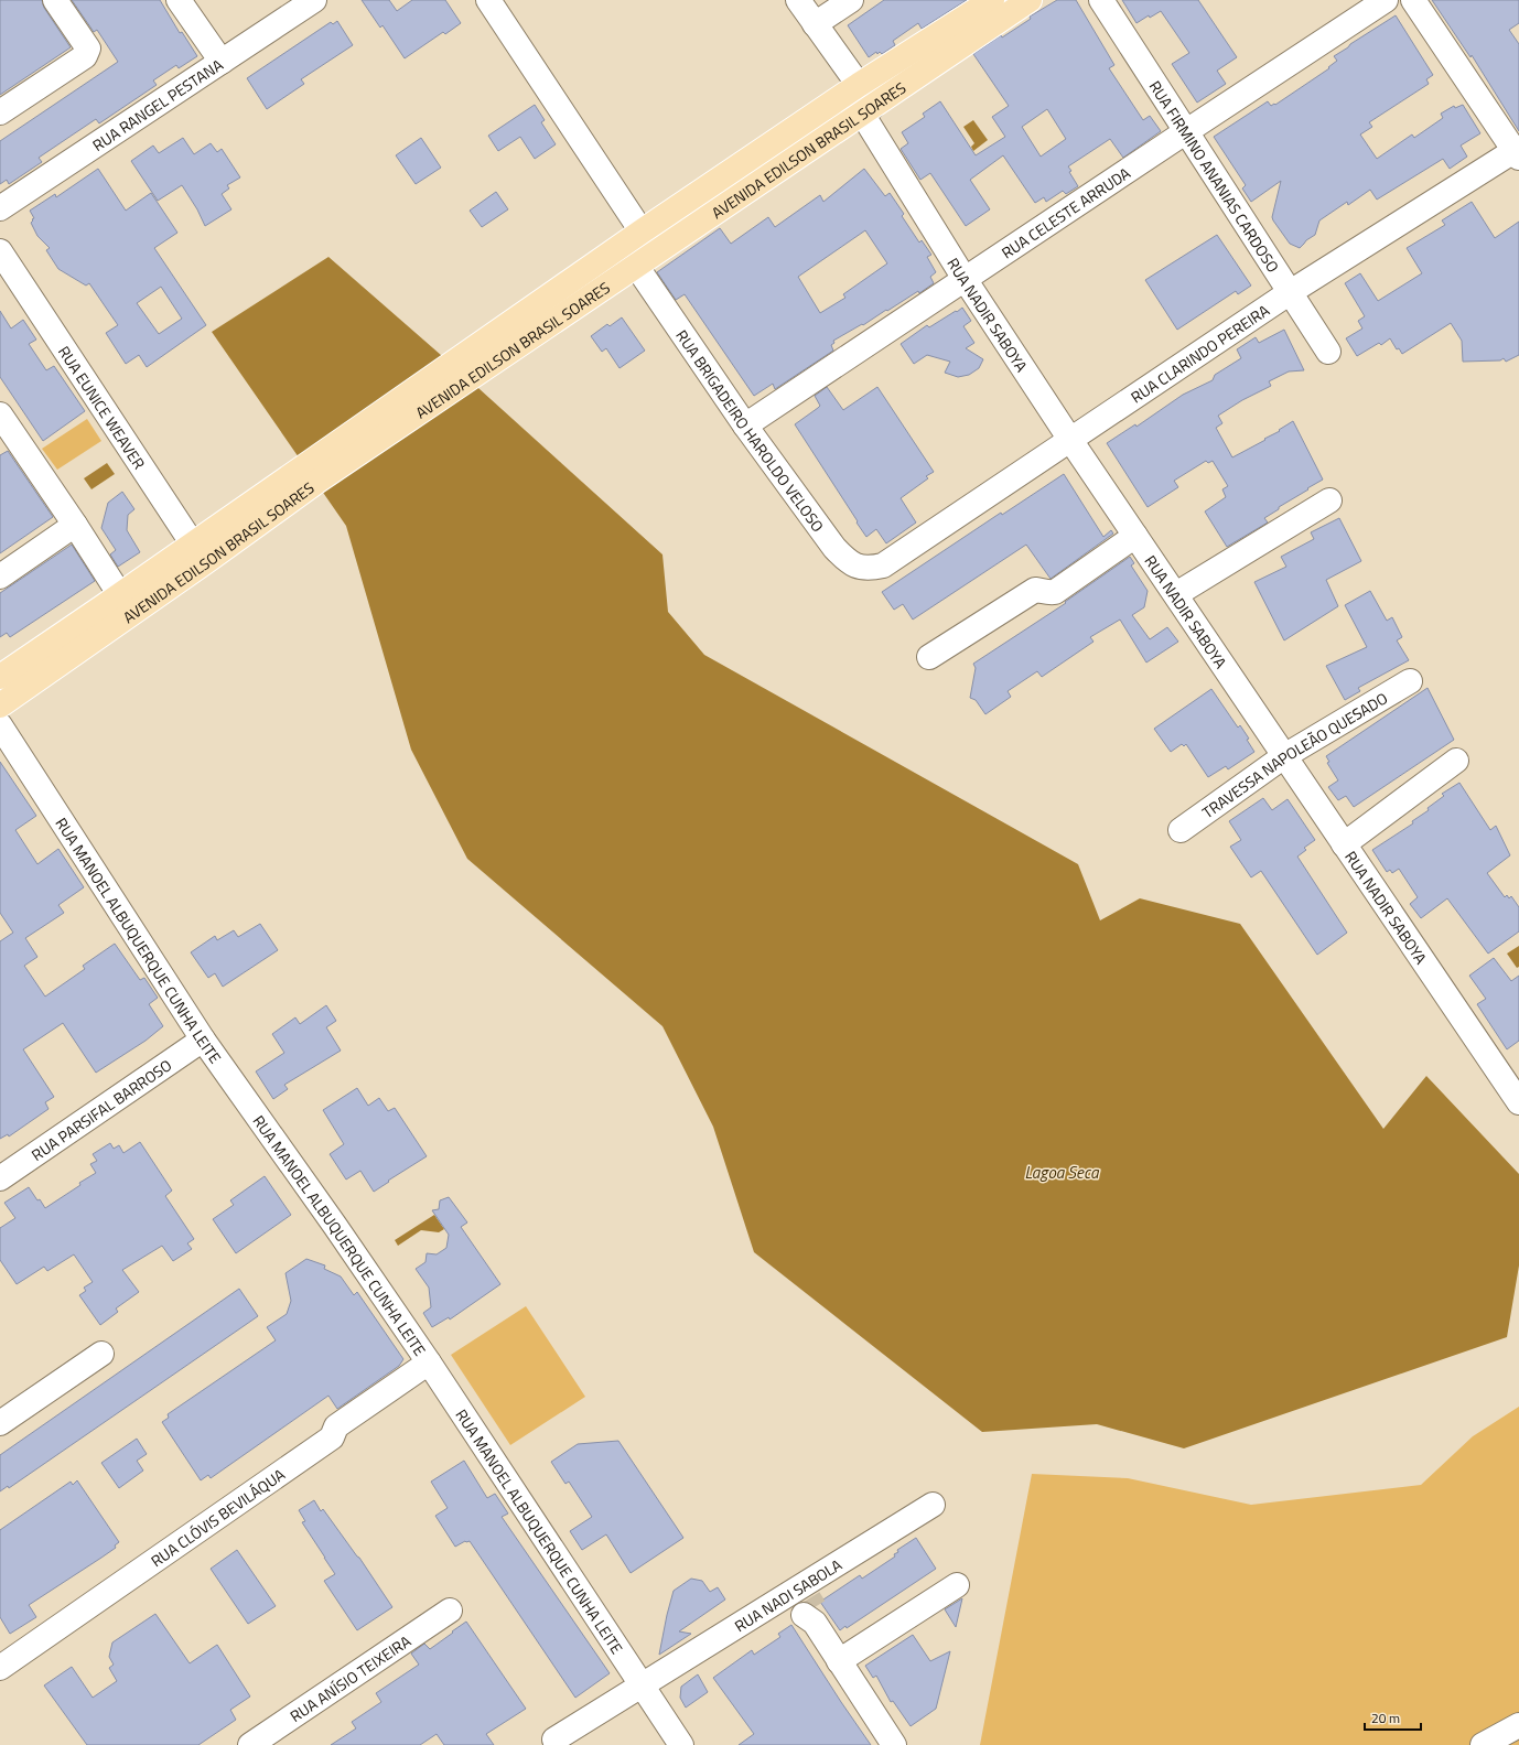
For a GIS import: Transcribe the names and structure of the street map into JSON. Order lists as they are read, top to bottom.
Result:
{
  "streets": {
    "main road": ["AVENIDA EDILSON BRASIL SOARES"],
    "street": [
      "RUA RANGEL PESTANA",
      "RUA FIRMINO ANANIAS CARDOSO",
      "RUA CELESTE ARRUDA",
      "RUA NADIR SABOYA",
      "RUA CLARINDO PEREIRA",
      "RUA EUNICE WEAVER",
      "RUA BRIGADEIRO HAROLDO VELOSO",
      "TRAVESSA NAPOLEÃO QUESADO",
      "RUA MANOEL ALBUQUERQUE CUNHA LEITE",
      "RUA PARSIFAL BARROSO",
      "RUA CLÓVIS BEVILÁQUA",
      "RUA NADI SABOLA",
      "RUA ANÍSIO TEIXEIRA"
    ]
  },
  "crossings": [
    ["AVENIDA EDILSON BRASIL SOARES", "RUA NADIR SABOYA"],
    ["AVENIDA EDILSON BRASIL SOARES", "RUA EUNICE WEAVER"],
    ["AVENIDA EDILSON BRASIL SOARES", "RUA BRIGADEIRO HAROLDO VELOSO"],
    ["RUA FIRMINO ANANIAS CARDOSO", "RUA CELESTE ARRUDA"],
    ["RUA FIRMINO ANANIAS CARDOSO", "RUA CLARINDO PEREIRA"],
    ["RUA CELESTE ARRUDA", "RUA NADIR SABOYA"],
    ["RUA CELESTE ARRUDA", "RUA BRIGADEIRO HAROLDO VELOSO"],
    ["RUA NADIR SABOYA", "RUA CLARINDO PEREIRA"],
    ["RUA NADIR SABOYA", "TRAVESSA NAPOLEÃO QUESADO"],
    ["RUA CLARINDO PEREIRA", "RUA BRIGADEIRO HAROLDO VELOSO"],
    ["RUA MANOEL ALBUQUERQUE CUNHA LEITE", "RUA PARSIFAL BARROSO"],
    ["RUA MANOEL ALBUQUERQUE CUNHA LEITE", "RUA CLÓVIS BEVILÁQUA"],
    ["RUA MANOEL ALBUQUERQUE CUNHA LEITE", "RUA NADI SABOLA"]
  ],
  "water": ["Lagoa Seca"],
  "scale_bar": "20 m"
}
